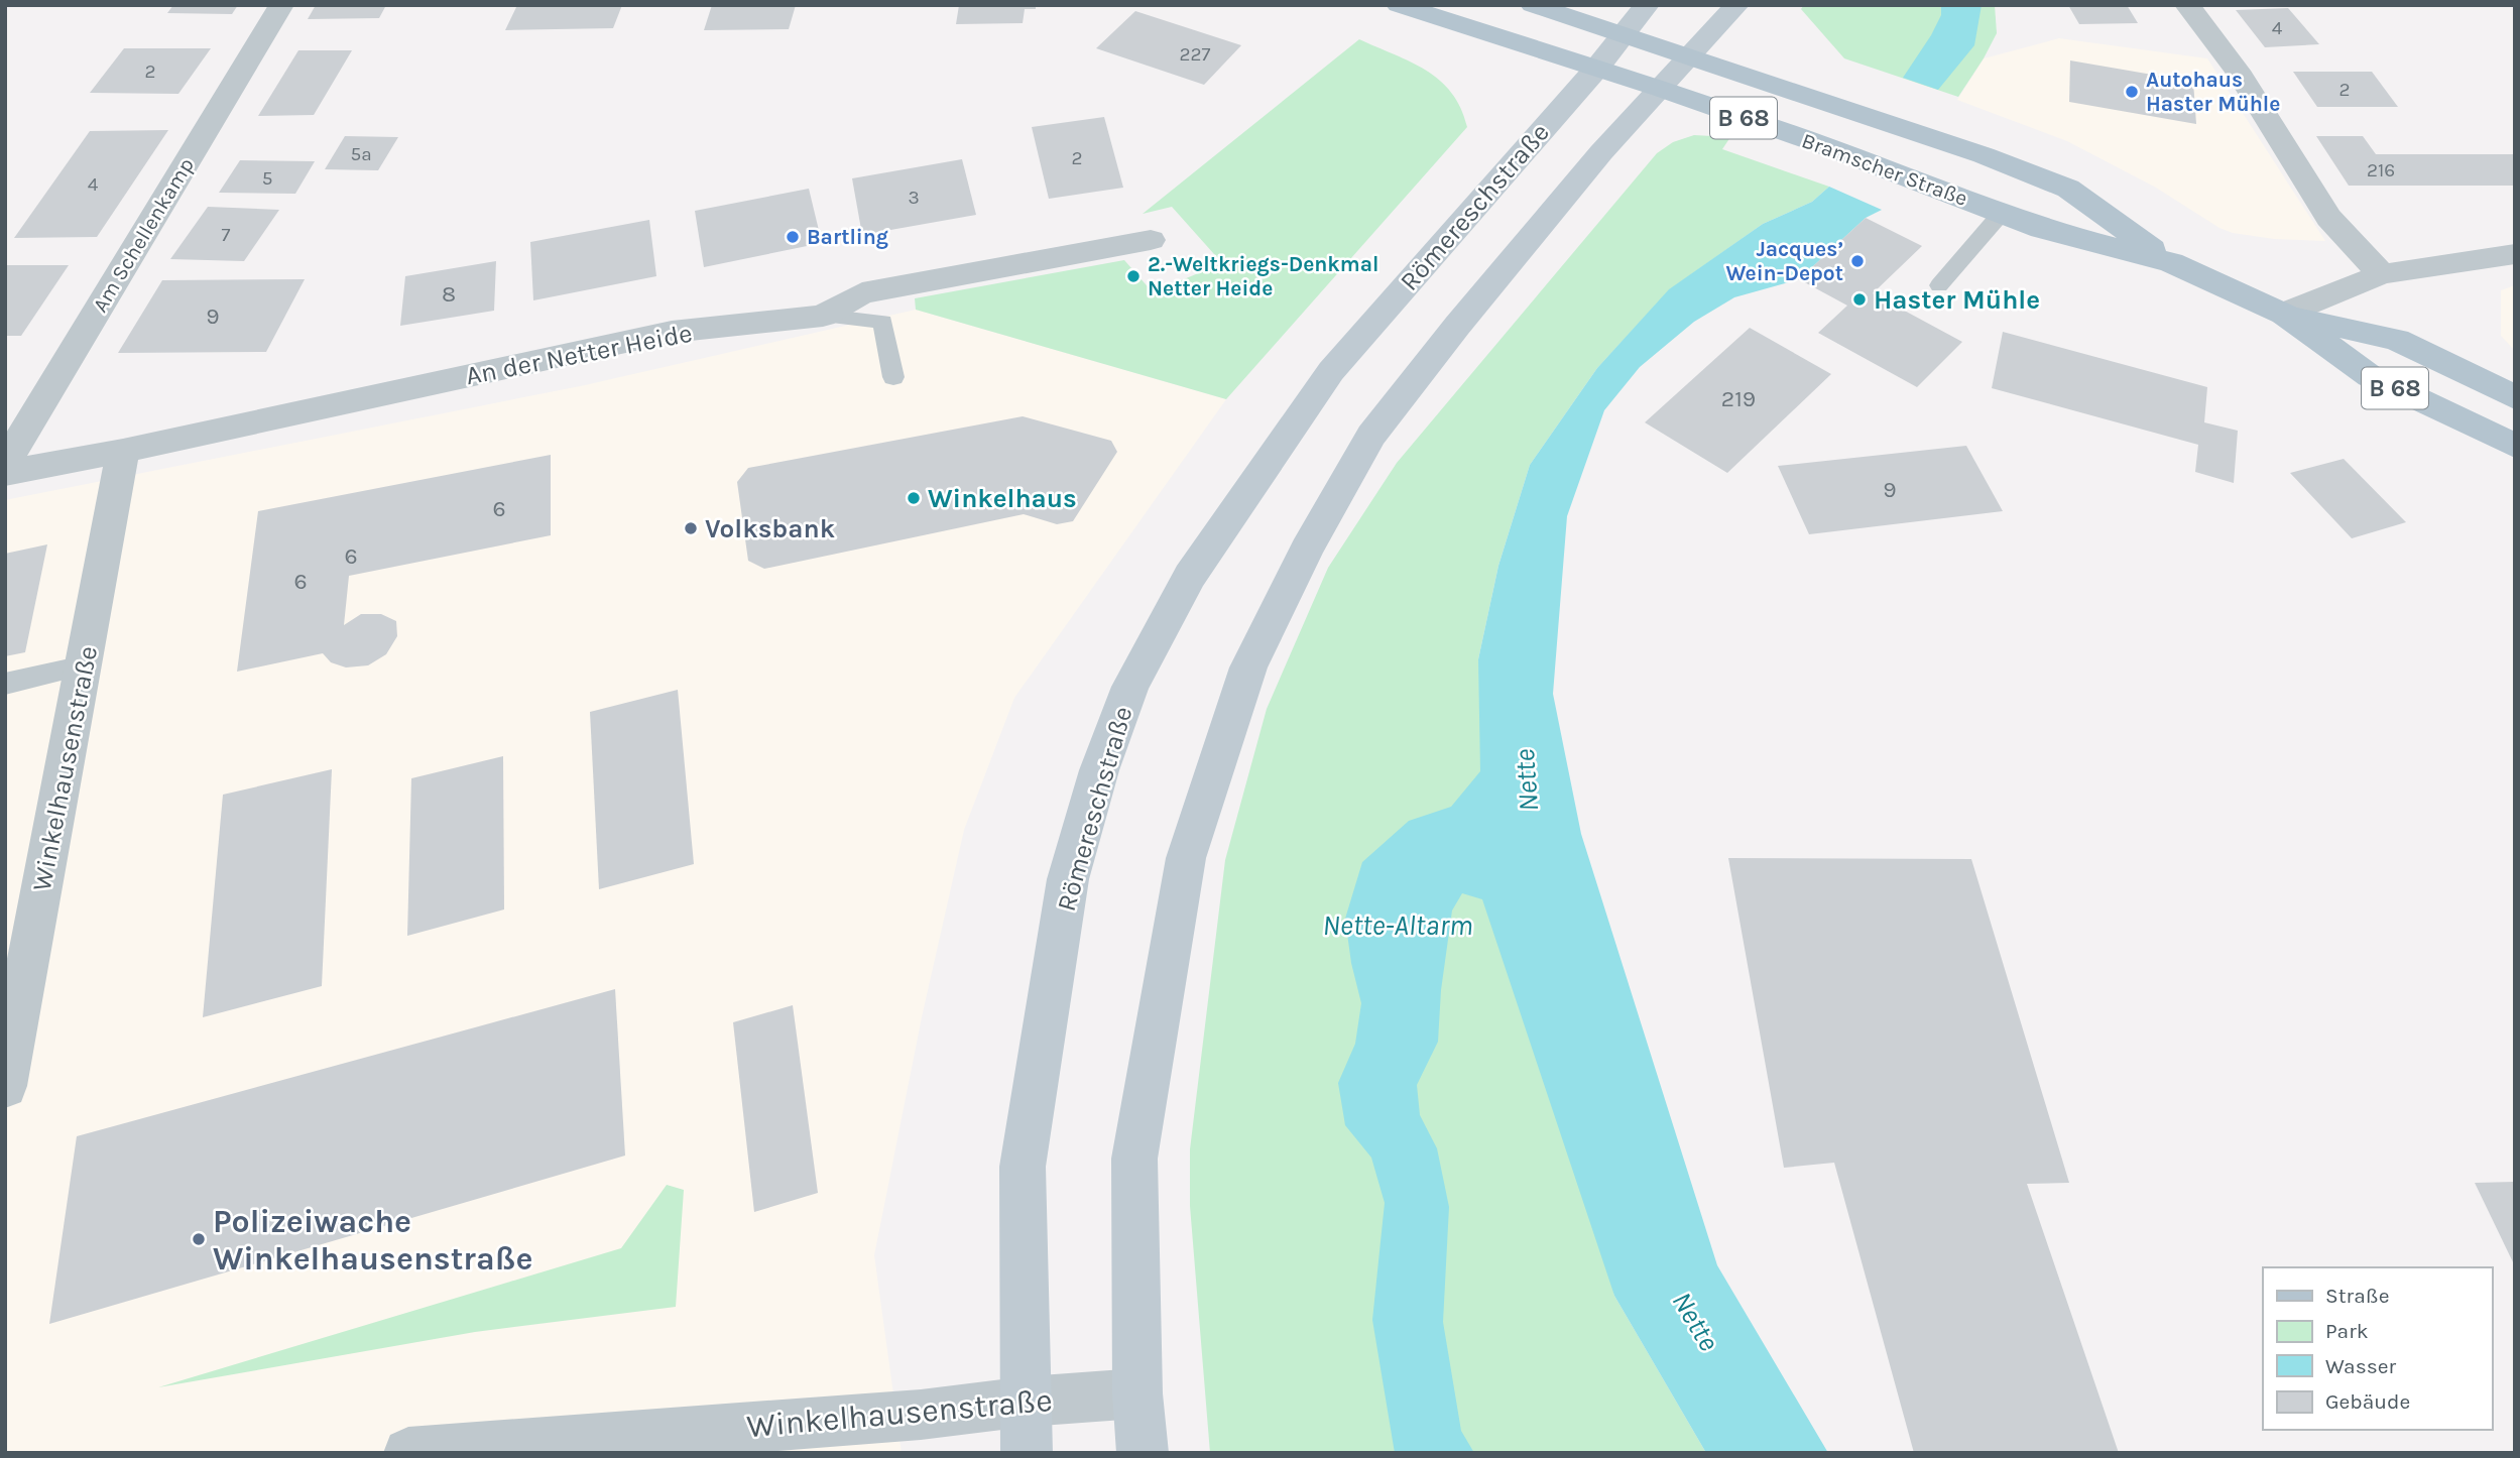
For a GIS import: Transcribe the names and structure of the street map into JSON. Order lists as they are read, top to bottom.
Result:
{
  "streets": {
    "main road": ["B 68", "Bramscher Straße", "Römereschstraße"],
    "street": ["Am Schellenkamp", "An der Netter Heide", "Winkelhausenstraße"]
  },
  "crossings": [
    ["B 68", "Bramscher Straße"],
    ["Bramscher Straße", "Römereschstraße"],
    ["Römereschstraße", "Winkelhausenstraße"],
    ["An der Netter Heide", "Winkelhausenstraße"]
  ],
  "water": ["Nette", "Nette-Altarm"],
  "places": [
    "Autohaus Haster Mühle",
    "Bartling",
    "Jacques’ Wein-Depot",
    "2.-Weltkriegs-Denkmal Netter Heide",
    "Haster Mühle",
    "Winkelhaus",
    "Volksbank",
    "Polizeiwache Winkelhausenstraße"
  ],
  "house_numbers": [
    "4",
    "227",
    "2",
    "2",
    "5a",
    "2",
    "216",
    "5",
    "4",
    "3",
    "7",
    "8",
    "9",
    "219",
    "9",
    "6",
    "6",
    "6"
  ],
  "legend": [
    "Straße",
    "Park",
    "Wasser",
    "Gebäude"
  ]
}
